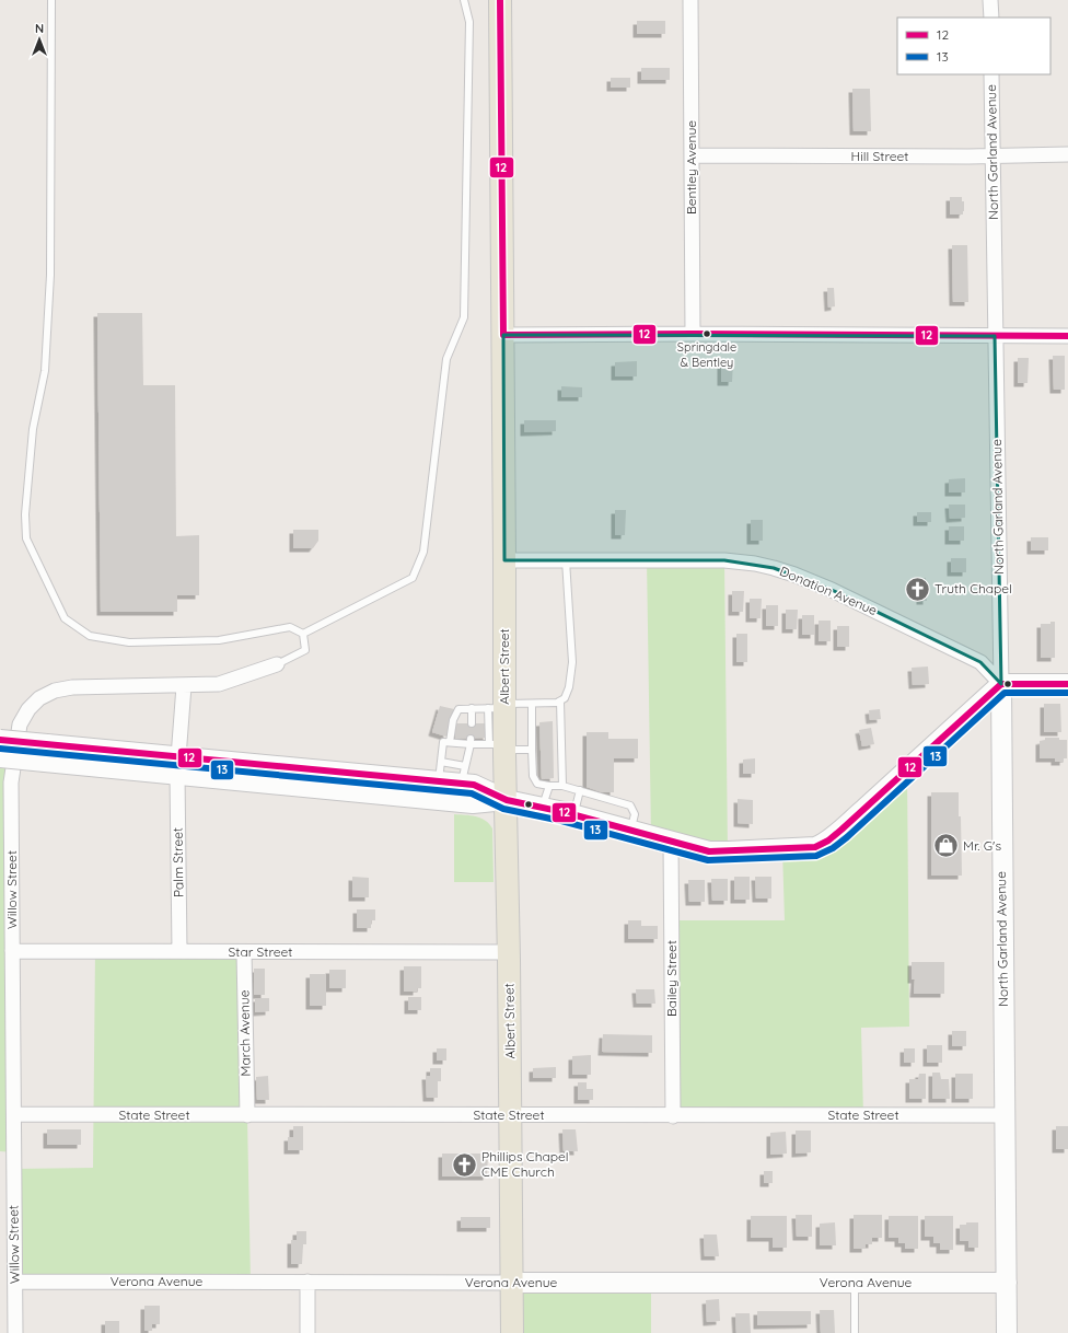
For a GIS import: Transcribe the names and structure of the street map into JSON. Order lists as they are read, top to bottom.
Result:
{
  "streets": {
    "main road": ["Albert Street"],
    "street": [
      "North Garland Avenue",
      "Hill Street",
      "Bentley Avenue",
      "Donation Avenue",
      "Palm Street",
      "Willow Street",
      "Star Street",
      "Bailey Street",
      "March Avenue",
      "State Street",
      "Verona Avenue"
    ]
  },
  "crossings": [
    ["North Garland Avenue", "Hill Street"],
    ["North Garland Avenue", "Donation Avenue"],
    ["North Garland Avenue", "State Street"],
    ["North Garland Avenue", "Verona Avenue"],
    ["Hill Street", "Bentley Avenue"],
    ["Donation Avenue", "Albert Street"],
    ["Albert Street", "Star Street"],
    ["Albert Street", "State Street"],
    ["Albert Street", "Verona Avenue"],
    ["Palm Street", "Willow Street"],
    ["Palm Street", "Star Street"],
    ["Willow Street", "Star Street"],
    ["Willow Street", "State Street"],
    ["Willow Street", "Verona Avenue"],
    ["Star Street", "March Avenue"],
    ["Bailey Street", "State Street"],
    ["March Avenue", "State Street"]
  ],
  "places": {
    "other": ["Springdale & Bentley"],
    "church": ["Truth Chapel", "Phillips Chapel CME Church"],
    "shop": ["Mr. G's"]
  },
  "lines": ["transit line 12", "transit line 13"],
  "legend": ["12", "13"],
  "north": "top"
}
